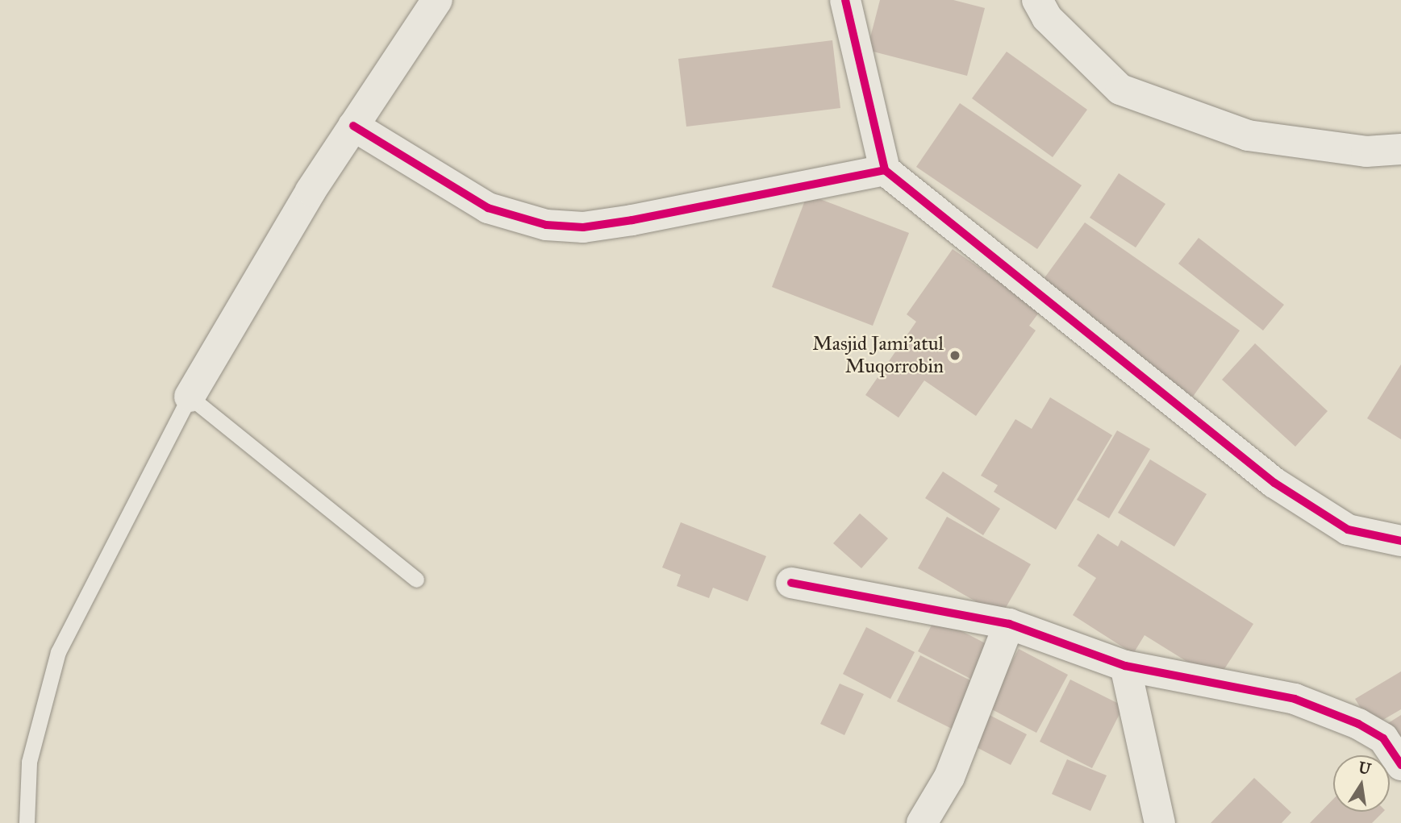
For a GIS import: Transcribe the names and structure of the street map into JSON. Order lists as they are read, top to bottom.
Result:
{
  "places": ["Masjid Jami'atul Muqorrobin"],
  "north": "top"
}
